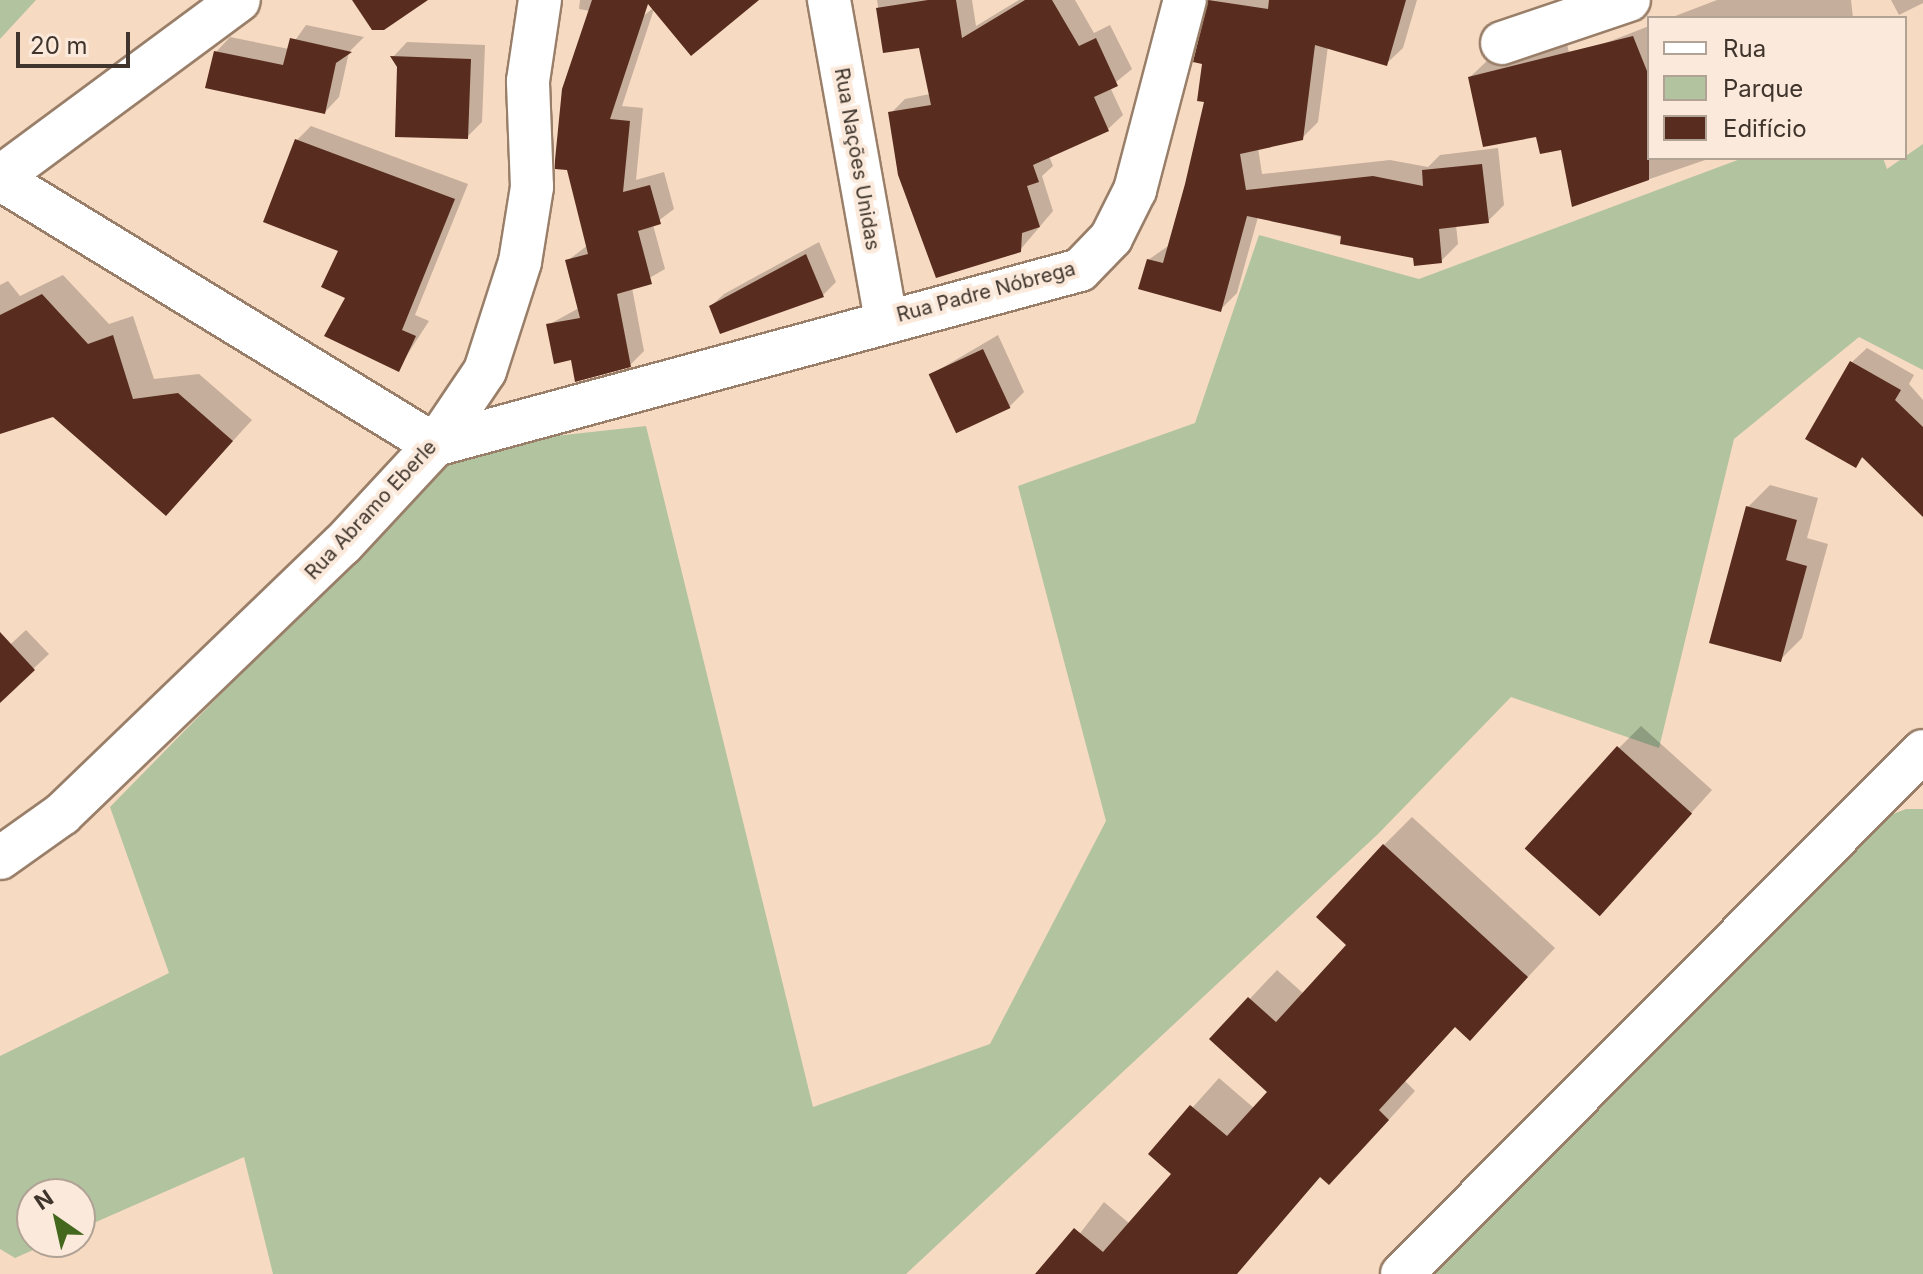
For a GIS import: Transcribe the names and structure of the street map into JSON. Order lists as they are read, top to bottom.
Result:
{
  "streets": {
    "street": ["Rua Nações Unidas", "Rua Padre Nóbrega", "Rua Abramo Eberle"]
  },
  "crossings": [
    ["Rua Nações Unidas", "Rua Padre Nóbrega"],
    ["Rua Padre Nóbrega", "Rua Abramo Eberle"]
  ],
  "legend": ["Rua", "Parque", "Edifício"],
  "scale_bar": "20 m",
  "north": "top left"
}
